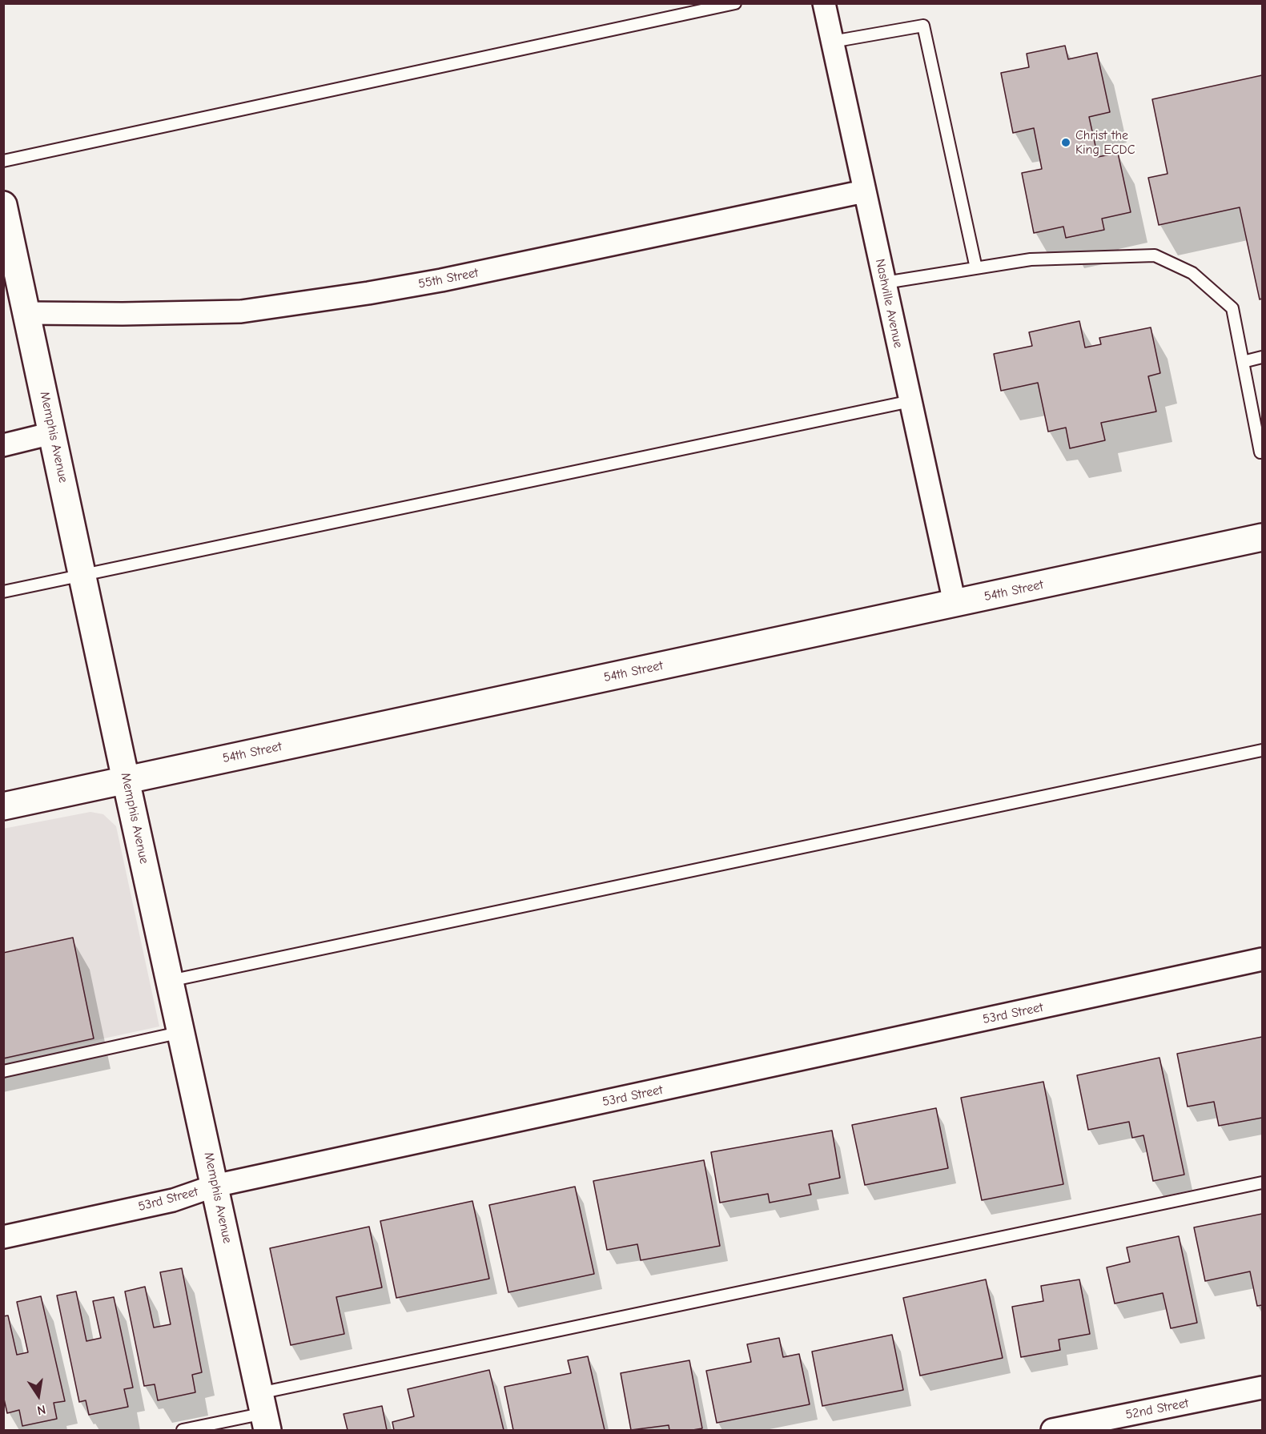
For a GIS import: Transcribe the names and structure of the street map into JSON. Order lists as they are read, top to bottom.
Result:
{
  "streets": {
    "street": [
      "55th Street",
      "Nashville Avenue",
      "Memphis Avenue",
      "54th Street",
      "53rd Street",
      "52nd Street"
    ]
  },
  "crossings": [
    ["55th Street", "Nashville Avenue"],
    ["55th Street", "Memphis Avenue"],
    ["Nashville Avenue", "54th Street"],
    ["Memphis Avenue", "54th Street"],
    ["Memphis Avenue", "53rd Street"]
  ],
  "places": ["Christ the King ECDC"],
  "north": "bottom"
}
